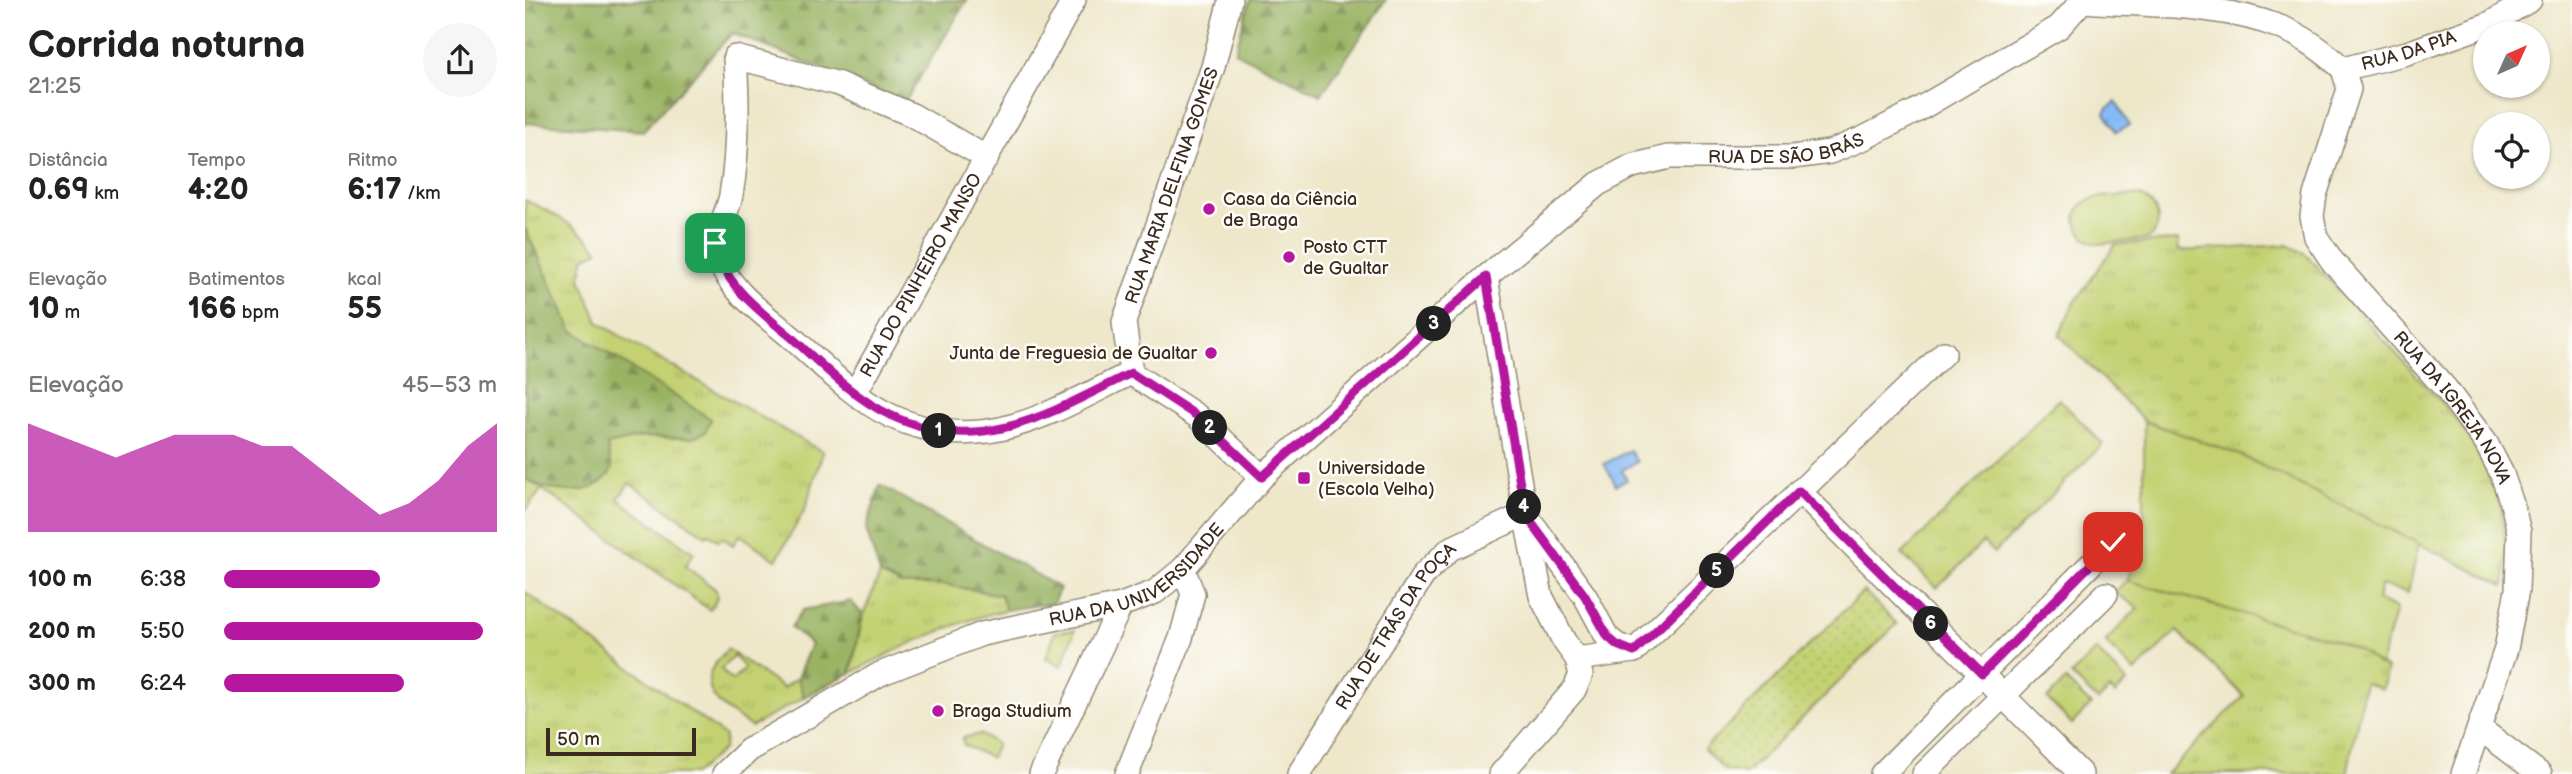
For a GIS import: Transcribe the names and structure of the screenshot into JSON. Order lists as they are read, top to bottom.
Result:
{
  "streets": {
    "street": [
      "RUA DA PIA",
      "RUA DE SÃO BRÁS",
      "RUA MARIA DELFINA GOMES",
      "RUA DO PINHEIRO MANSO",
      "RUA DA IGREJA NOVA",
      "RUA DA UNIVERSIDADE",
      "RUA DE TRÁS DA POÇA"
    ]
  },
  "crossings": [
    ["RUA DA PIA", "RUA DE SÃO BRÁS"],
    ["RUA DA PIA", "RUA DA IGREJA NOVA"],
    ["RUA DE SÃO BRÁS", "RUA DA UNIVERSIDADE"]
  ],
  "places": {
    "other": [
      "Casa da Ciência de Braga",
      "Posto CTT de Gualtar",
      "Junta de Freguesia de Gualtar",
      "Braga Studium"
    ],
    "transit": ["Universidade (Escola Velha)"]
  },
  "scale_bar": "50 m",
  "north": "top right",
  "page": {
    "heading": ["Corrida noturna", "21:25"],
    "stats": [
      ["Distância", "0.69 km"],
      ["Tempo", "4:20"],
      ["Ritmo", "6:17 /km"],
      ["Elevação", "10 m"],
      ["Batimentos", "166 bpm"],
      ["kcal", "55"]
    ],
    "pins": [
      "3",
      "2",
      "1",
      "4",
      "5",
      "6"
    ],
    "chart": ["Elevação", "45–53 m"],
    "list": [
      {
        "name": "100 m",
        "note": "6:38"
      },
      {
        "name": "200 m",
        "note": "5:50"
      },
      {
        "name": "300 m",
        "note": "6:24"
      }
    ],
    "scale": "50 m"
  }
}
